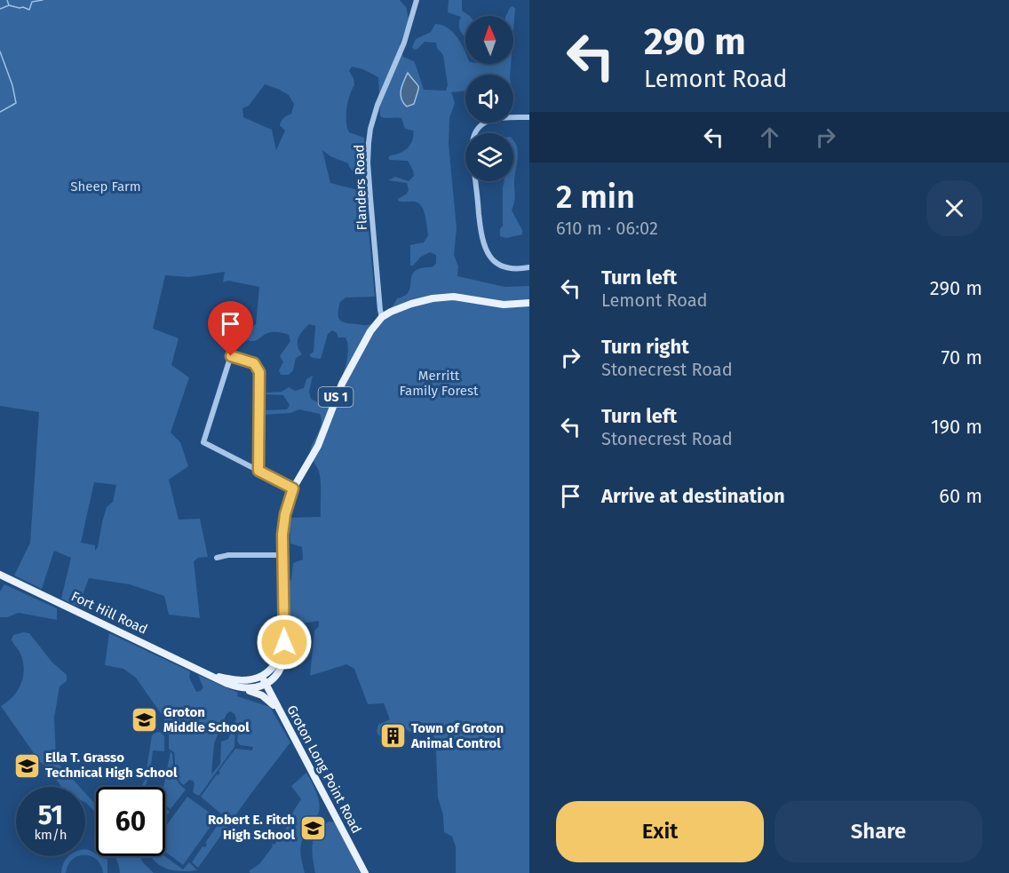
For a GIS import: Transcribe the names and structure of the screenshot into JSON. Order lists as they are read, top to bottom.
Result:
{
  "streets": {
    "main road": ["US 1", "Fort Hill Road", "Groton Long Point Road"],
    "street": ["Flanders Road"]
  },
  "crossings": [
    ["Flanders Road", "US 1"],
    ["US 1", "Fort Hill Road"],
    ["US 1", "Groton Long Point Road"],
    ["Fort Hill Road", "Groton Long Point Road"]
  ],
  "parks": ["Sheep Farm", "Merritt Family Forest"],
  "places": {
    "school or university": ["Groton Middle School", "Ella T. Grasso Technical High School", "Robert E. Fitch High School"],
    "building": ["Town of Groton Animal Control"]
  },
  "north": "top",
  "page": {
    "turn": ["290 m", "Lemont Road"],
    "heading": ["2 min", "610 m · 06:02"],
    "list": [
      {
        "name": "Turn left",
        "note": "Lemont Road",
        "value": "290 m"
      },
      {
        "name": "Turn right",
        "note": "Stonecrest Road",
        "value": "70 m"
      },
      {
        "name": "Turn left",
        "note": "Stonecrest Road",
        "value": "190 m"
      },
      {
        "name": "Arrive at destination",
        "value": "60 m"
      }
    ],
    "speed": "51 km/h",
    "limit": "60",
    "buttons": ["Exit", "Share"]
  }
}
